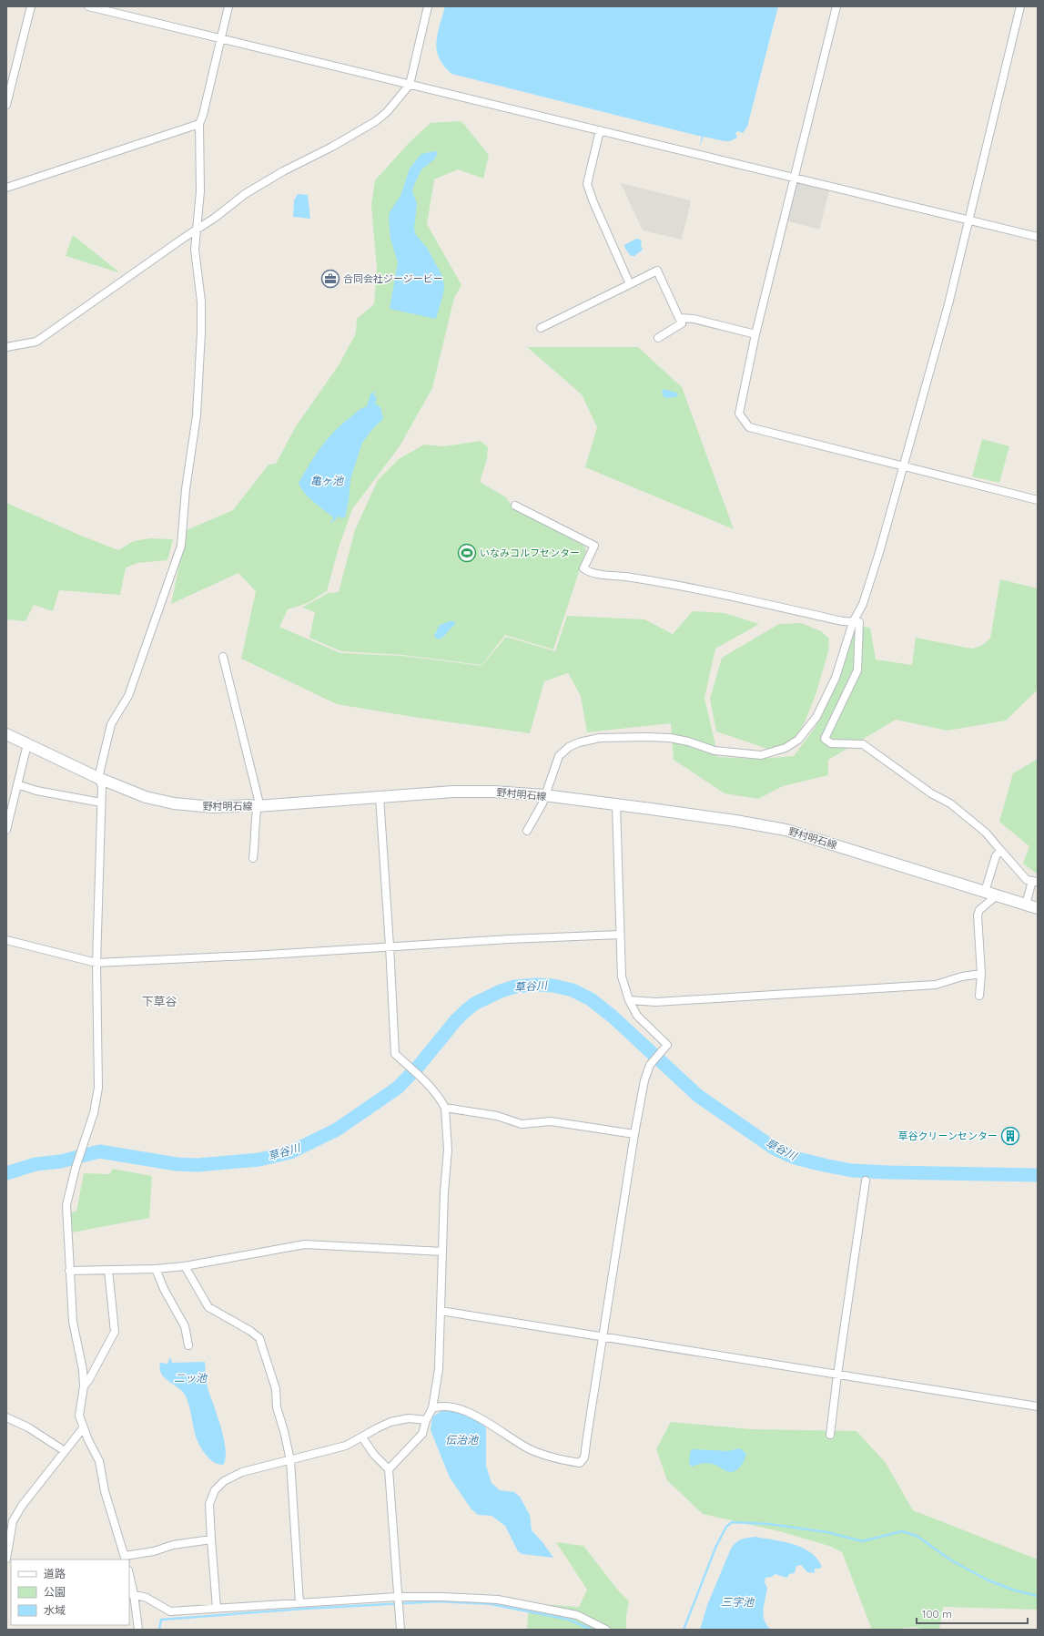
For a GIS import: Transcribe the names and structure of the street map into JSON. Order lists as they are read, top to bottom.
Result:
{
  "streets": {
    "main road": ["野村明石線"]
  },
  "districts": ["下草谷"],
  "water": [
    "亀ヶ池",
    "草谷川",
    "二ッ池",
    "伝治池",
    "三字池"
  ],
  "places": {
    "office": ["合同会社ジージービー"],
    "sports": ["いなみコルフセンター"],
    "building": ["草谷クリーンセンター"]
  },
  "legend": ["道路", "公園", "水域"],
  "scale_bar": "100 m"
}
